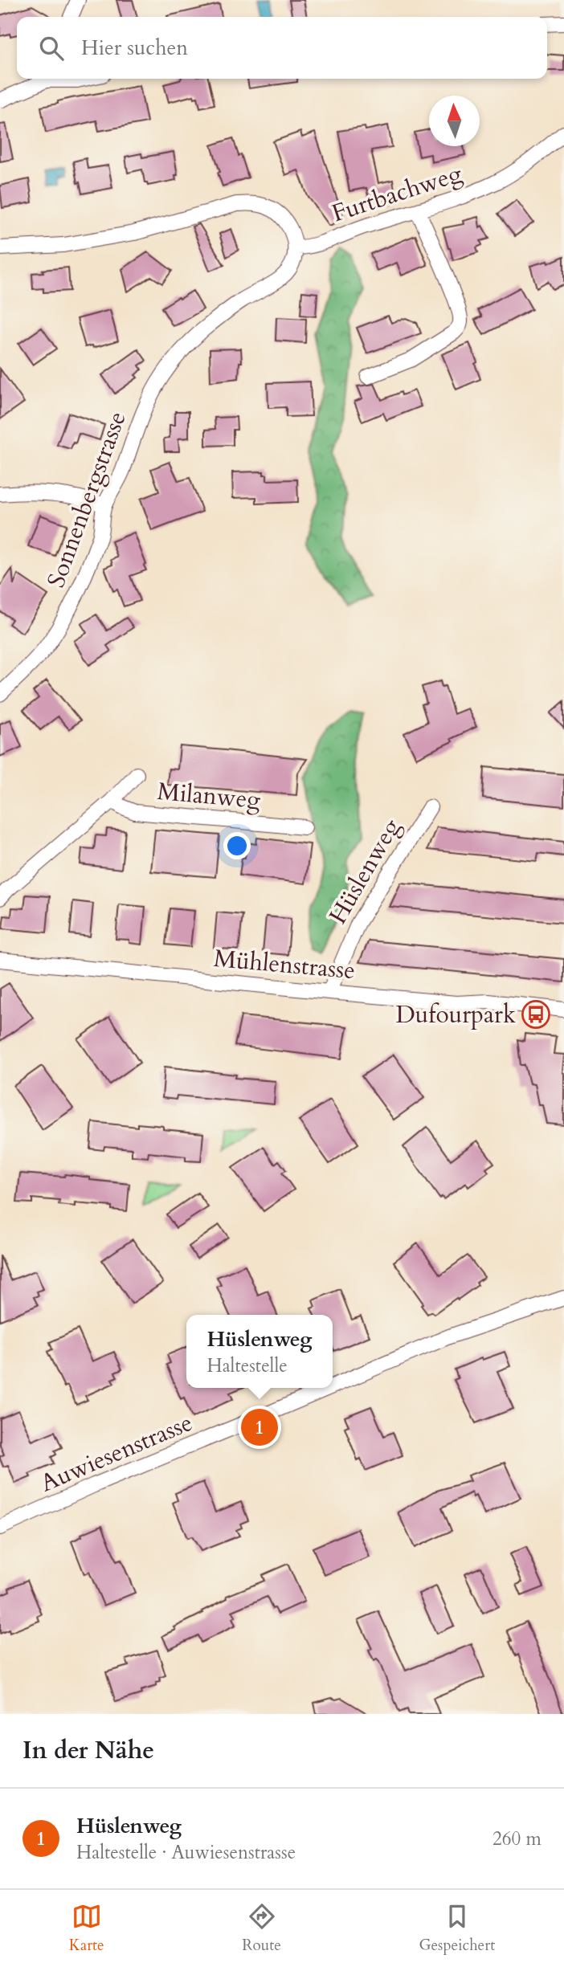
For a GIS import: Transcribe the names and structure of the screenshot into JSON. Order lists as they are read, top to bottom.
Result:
{
  "streets": {
    "street": [
      "Furtbachweg",
      "Sonnenbergstrasse",
      "Milanweg",
      "Hüslenweg",
      "Mühlenstrasse",
      "Auwiesenstrasse"
    ]
  },
  "crossings": [
    ["Furtbachweg", "Sonnenbergstrasse"],
    ["Hüslenweg", "Mühlenstrasse"]
  ],
  "places": {
    "bus stop": ["Dufourpark"]
  },
  "north": "top",
  "page": {
    "search": "Hier suchen",
    "popup": ["Hüslenweg", "Haltestelle"],
    "pins": "1",
    "heading": "In der Nähe",
    "list": [
      {
        "mark": "1",
        "name": "Hüslenweg",
        "note": "Haltestelle · Auwiesenstrasse",
        "value": "260 m"
      }
    ],
    "nav": ["Karte", "Route", "Gespeichert"]
  }
}
